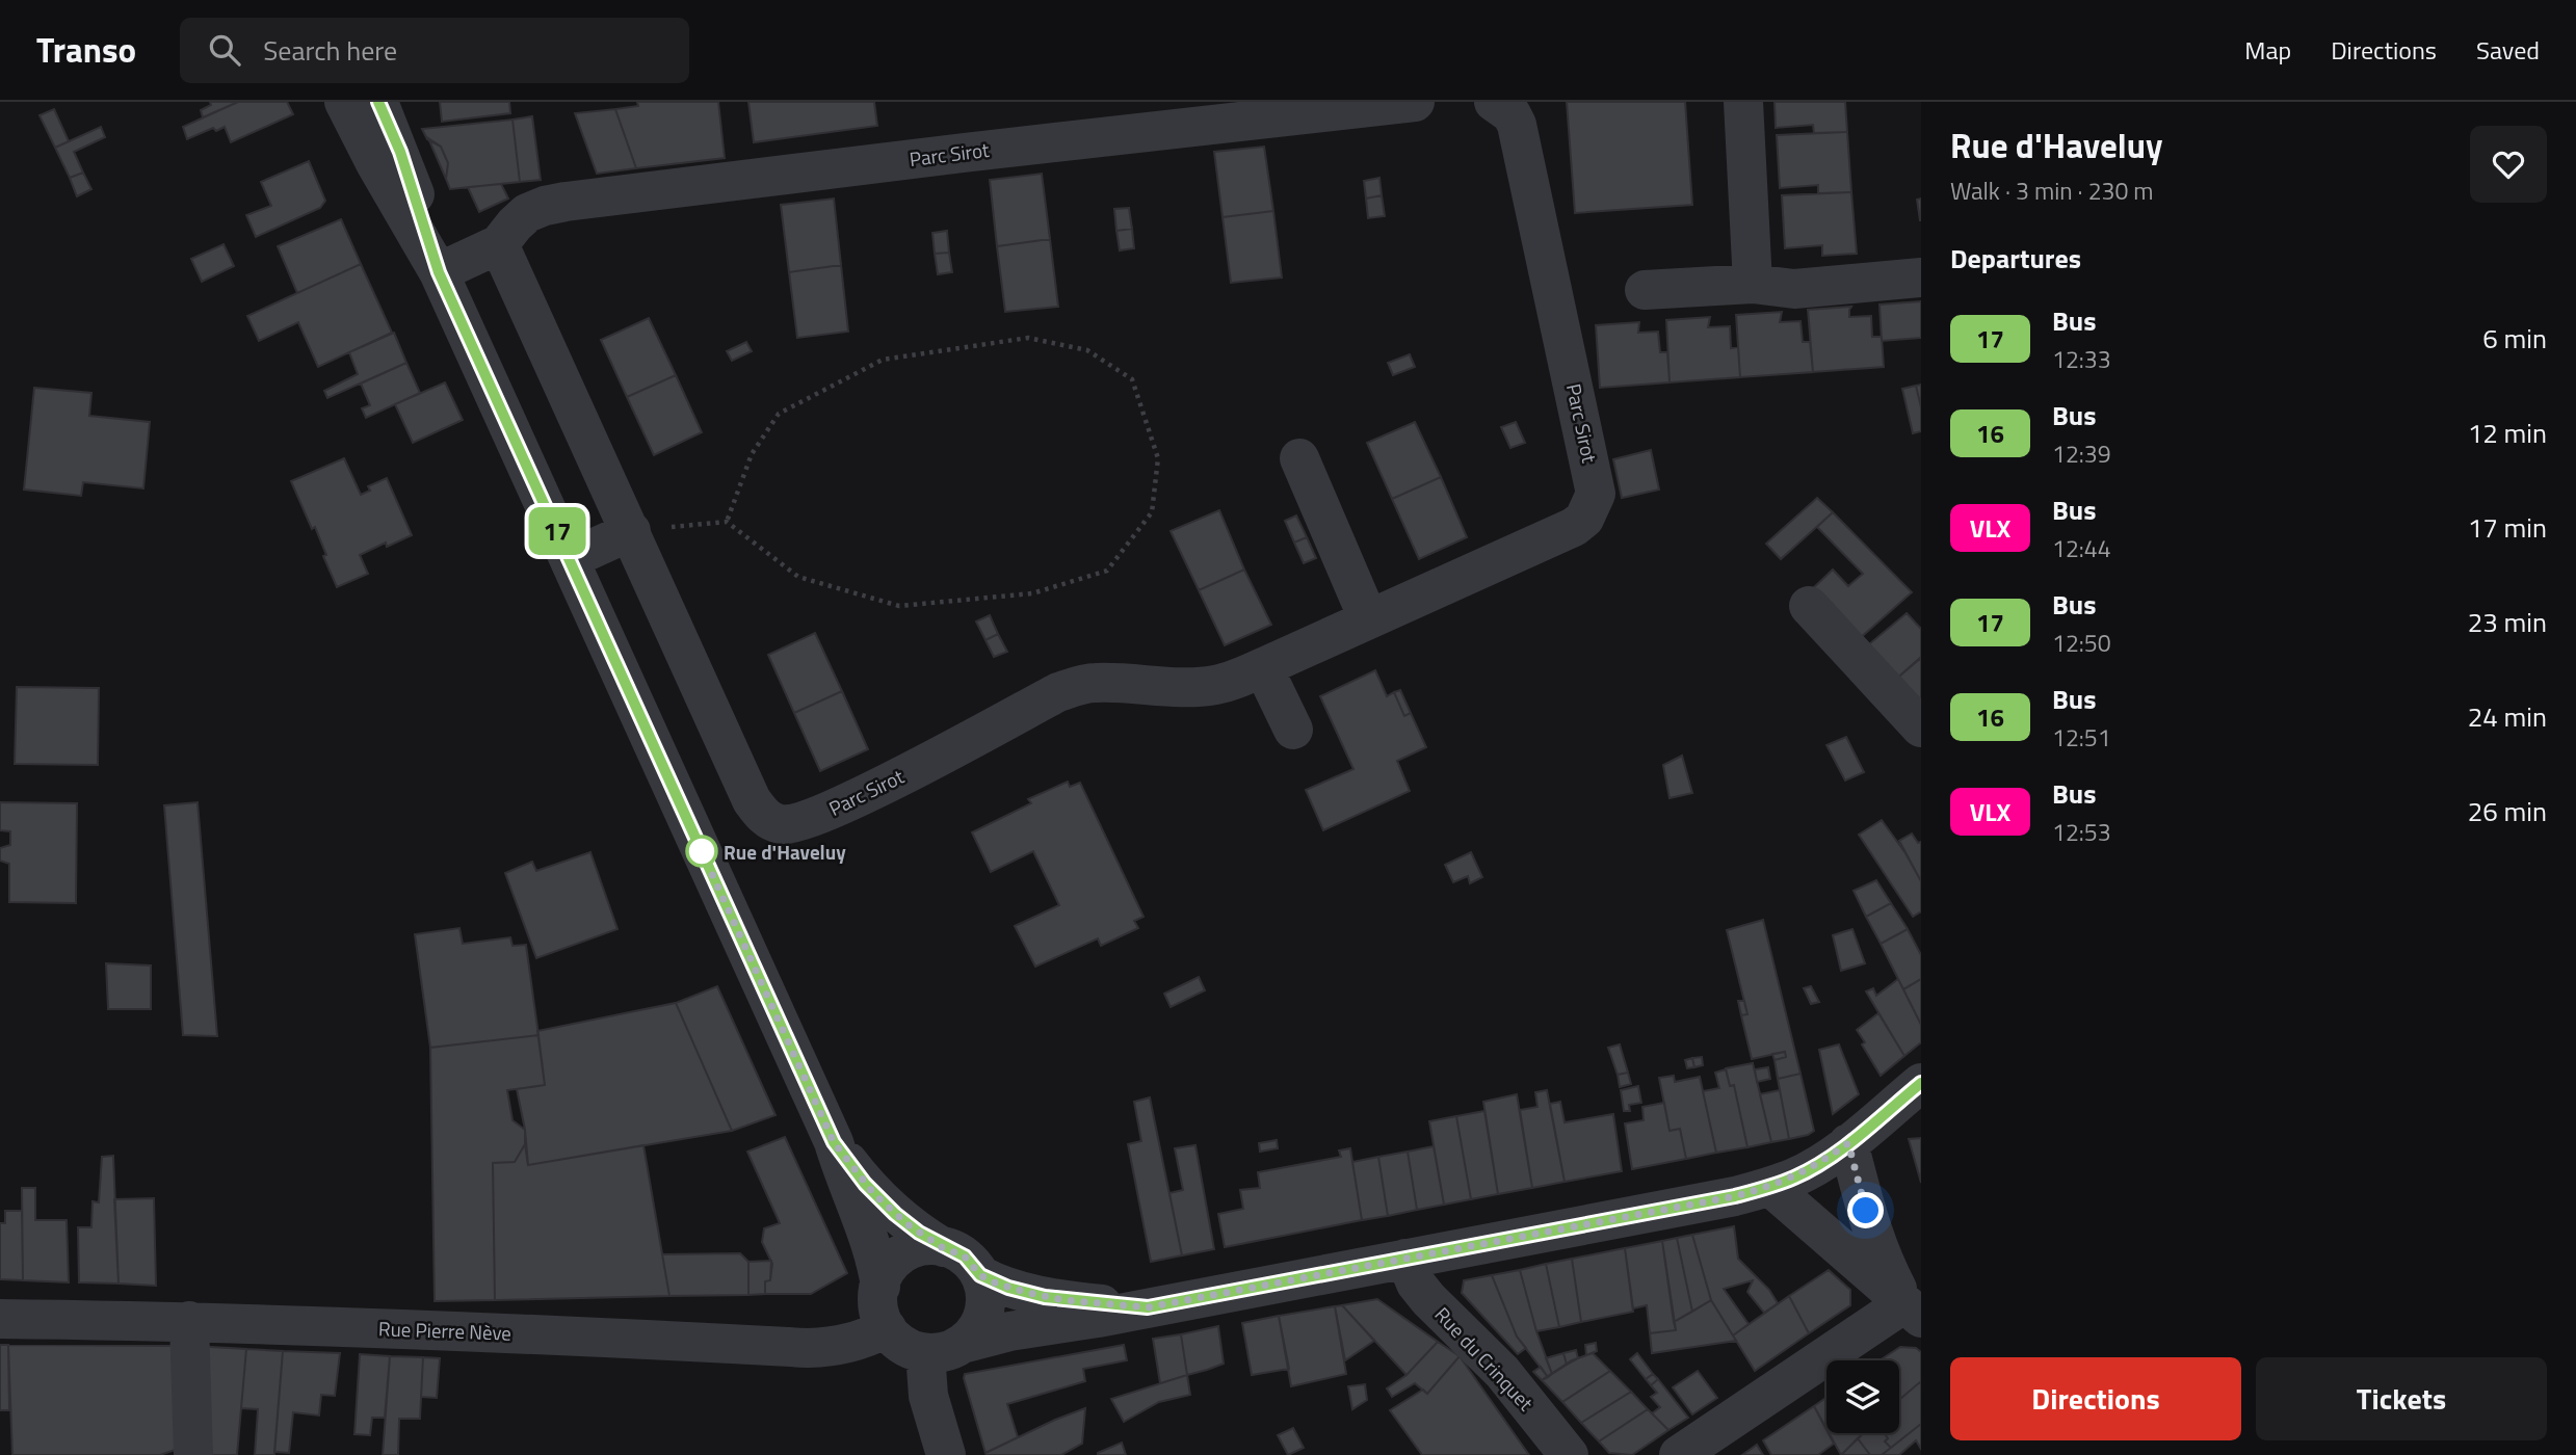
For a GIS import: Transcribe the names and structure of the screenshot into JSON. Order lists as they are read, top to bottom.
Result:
{
  "streets": {
    "street": ["Parc Sirot", "Rue Pierre Nève", "Rue du Crinquet"]
  },
  "places": ["Rue d'Haveluy"],
  "lines": ["bus line 17"],
  "page": {
    "header": "Transo",
    "search": "Search here",
    "nav": ["Map", "Directions", "Saved"],
    "on_map": "17",
    "heading": [
      ["Rue d'Haveluy", "Walk · 3 min · 230 m"],
      "Departures"
    ],
    "list": [
      {
        "mark": "17",
        "name": "Bus",
        "note": "12:33",
        "value": "6 min"
      },
      {
        "mark": "16",
        "name": "Bus",
        "note": "12:39",
        "value": "12 min"
      },
      {
        "mark": "VLX",
        "name": "Bus",
        "note": "12:44",
        "value": "17 min"
      },
      {
        "mark": "17",
        "name": "Bus",
        "note": "12:50",
        "value": "23 min"
      },
      {
        "mark": "16",
        "name": "Bus",
        "note": "12:51",
        "value": "24 min"
      },
      {
        "mark": "VLX",
        "name": "Bus",
        "note": "12:53",
        "value": "26 min"
      }
    ],
    "buttons": ["Directions", "Tickets"]
  }
}
